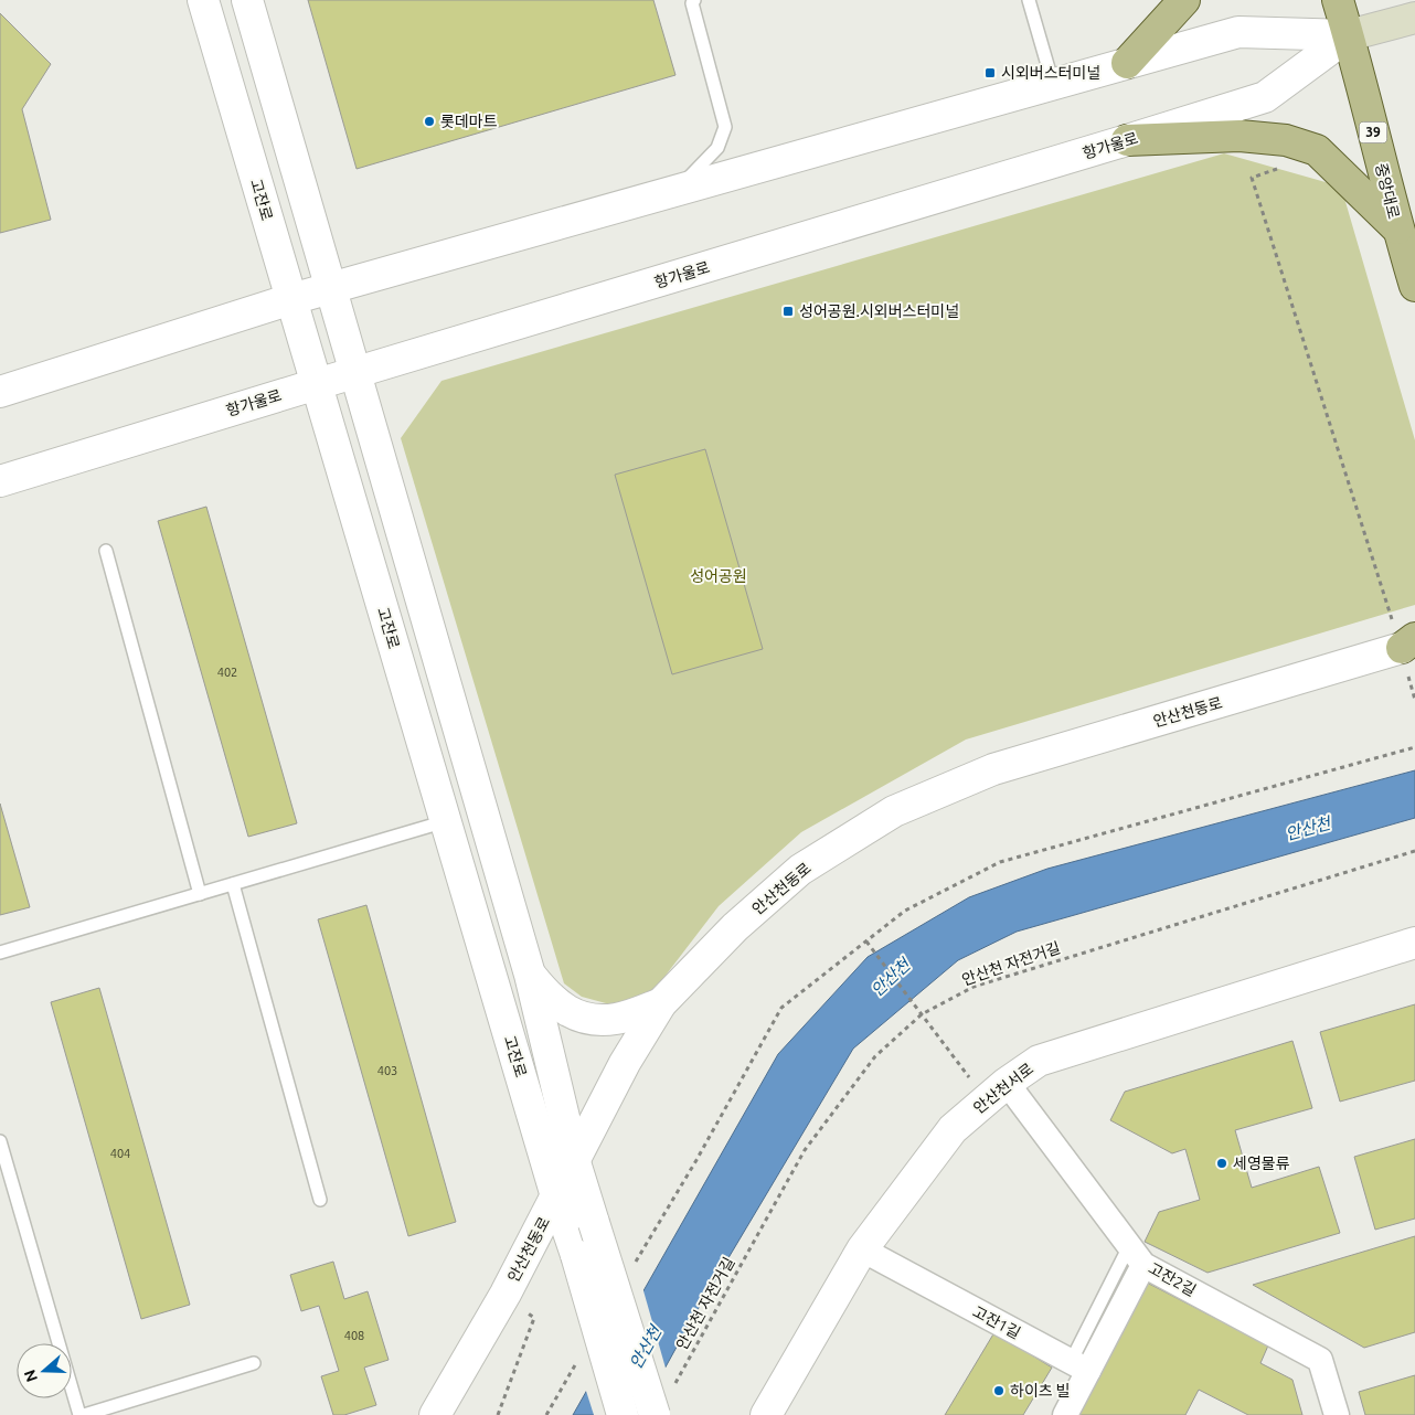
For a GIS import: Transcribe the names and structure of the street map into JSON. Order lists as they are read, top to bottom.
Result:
{
  "streets": {
    "main road": ["39", "항가울로", "중앙대로"],
    "street": [
      "고잔로",
      "안산천동로",
      "안산천서로",
      "고잔2길",
      "고잔1길"
    ],
    "path": ["안산천 자전거길"]
  },
  "crossings": [
    ["항가울로", "중앙대로"],
    ["항가울로", "고잔로"],
    ["고잔로", "안산천동로"],
    ["안산천서로", "고잔2길"],
    ["안산천서로", "고잔1길"]
  ],
  "water": ["안산천"],
  "parks": ["성어공원"],
  "places": {
    "transit": ["시외버스터미널", "성어공원.시외버스터미널"],
    "other": ["롯데마트", "세영물류", "하이츠 빌"]
  },
  "house_numbers": [
    "402",
    "403",
    "404",
    "408"
  ],
  "north": "left"
}
